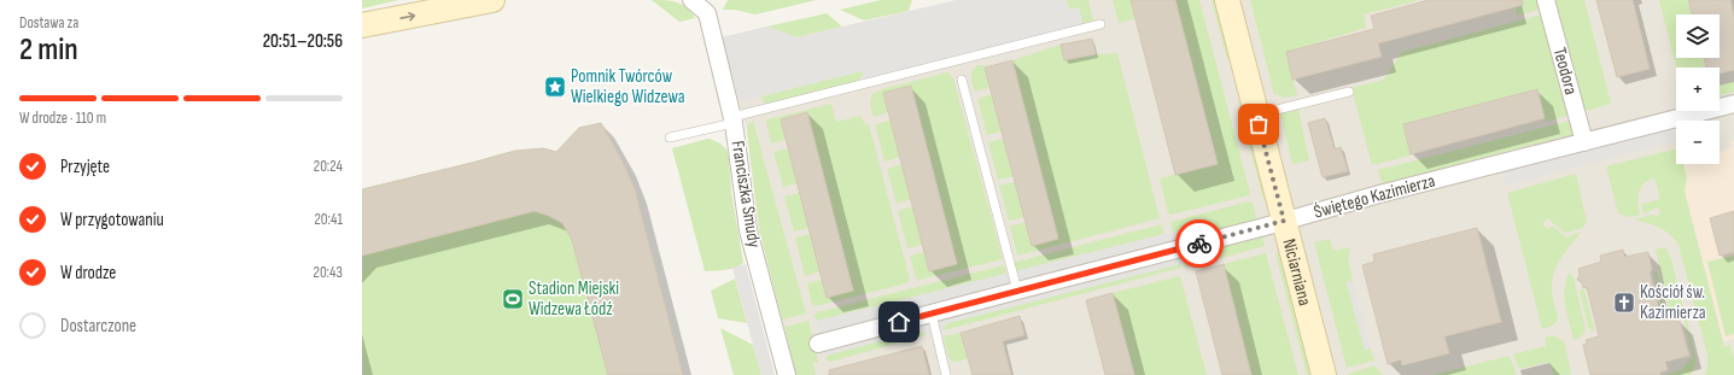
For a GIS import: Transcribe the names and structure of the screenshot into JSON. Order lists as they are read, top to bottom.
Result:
{
  "streets": {
    "street": [
      "Teodora",
      "Franciszka Smudy",
      "Świętego Kazimierza",
      "Niciarniana"
    ]
  },
  "crossings": [
    ["Teodora", "Świętego Kazimierza"],
    ["Świętego Kazimierza", "Niciarniana"]
  ],
  "places": {
    "place": ["Pomnik Twórców Wielkiego Widzewa"],
    "sports": ["Stadion Miejski Widzewa Łódź"],
    "church": ["Kościół św. Kazimierza"]
  },
  "page": {
    "heading": ["2 min", "Dostawa za", "20:51–20:56"],
    "map_buttons": ["+", "−"],
    "bar": "W drodze · 110 m",
    "list": [
      ["Przyjęte", "20:24"],
      ["W przygotowaniu", "20:41"],
      ["W drodze", "20:43"],
      "Dostarczone"
    ]
  }
}
